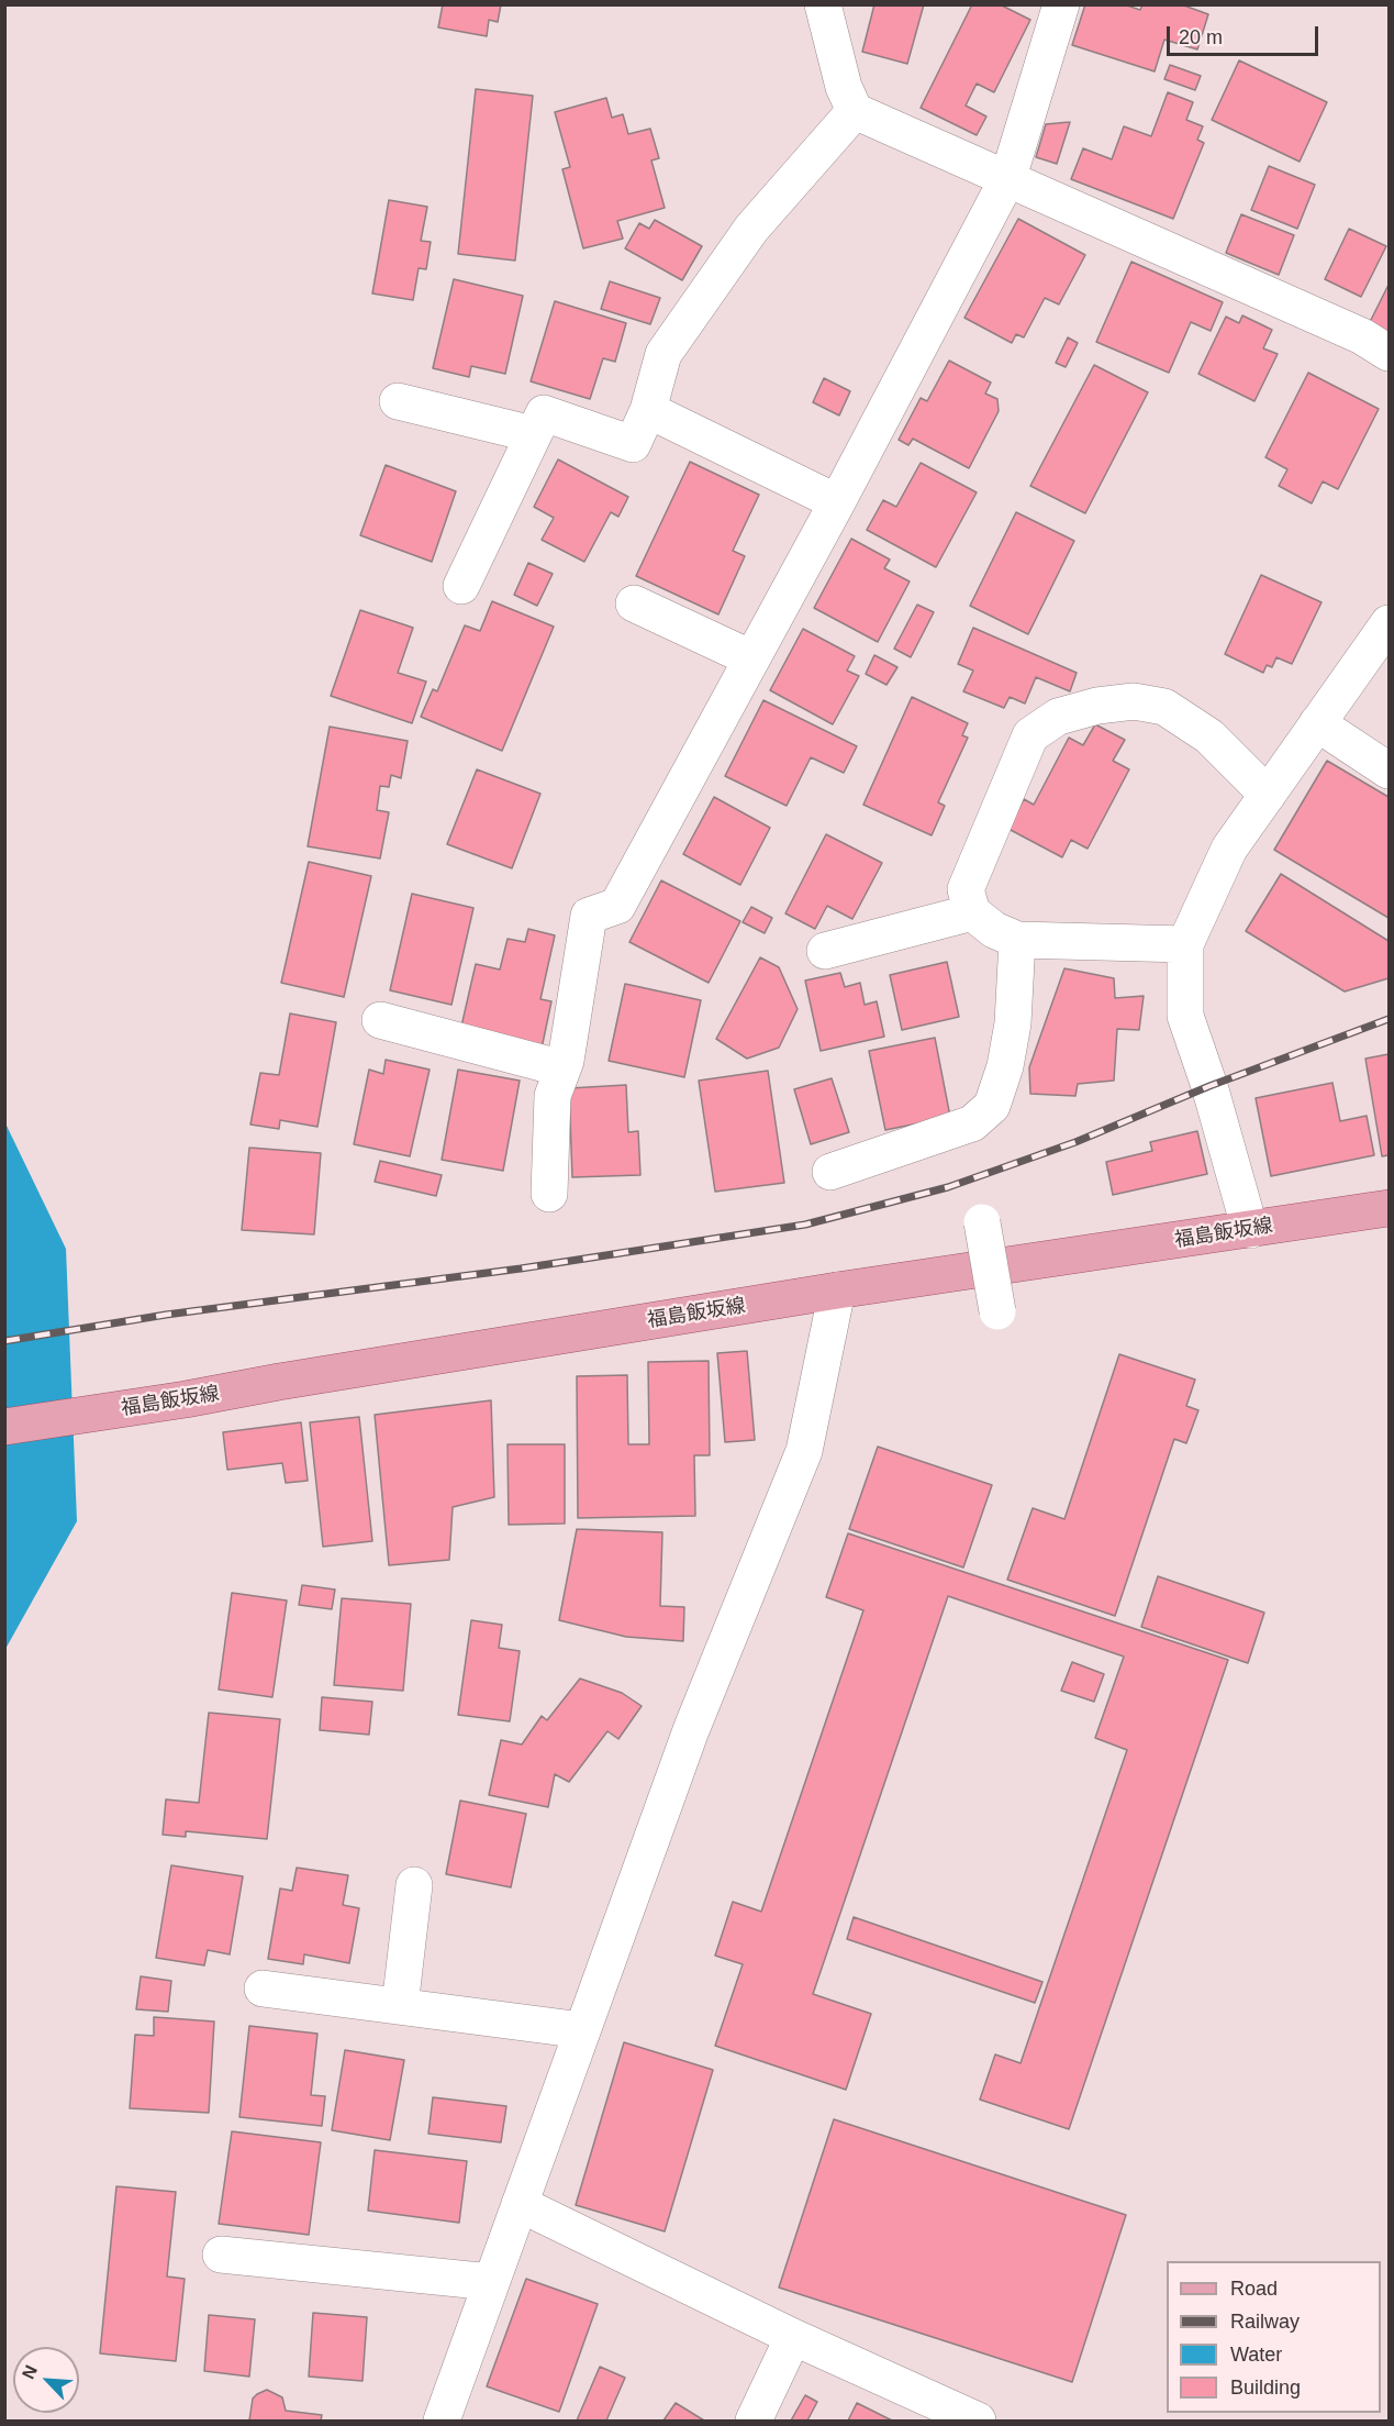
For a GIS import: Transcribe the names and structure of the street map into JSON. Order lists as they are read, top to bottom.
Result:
{
  "streets": {
    "main road": ["福島飯坂線"]
  },
  "legend": [
    "Road",
    "Railway",
    "Water",
    "Building"
  ],
  "scale_bar": "20 m",
  "north": "top left"
}
